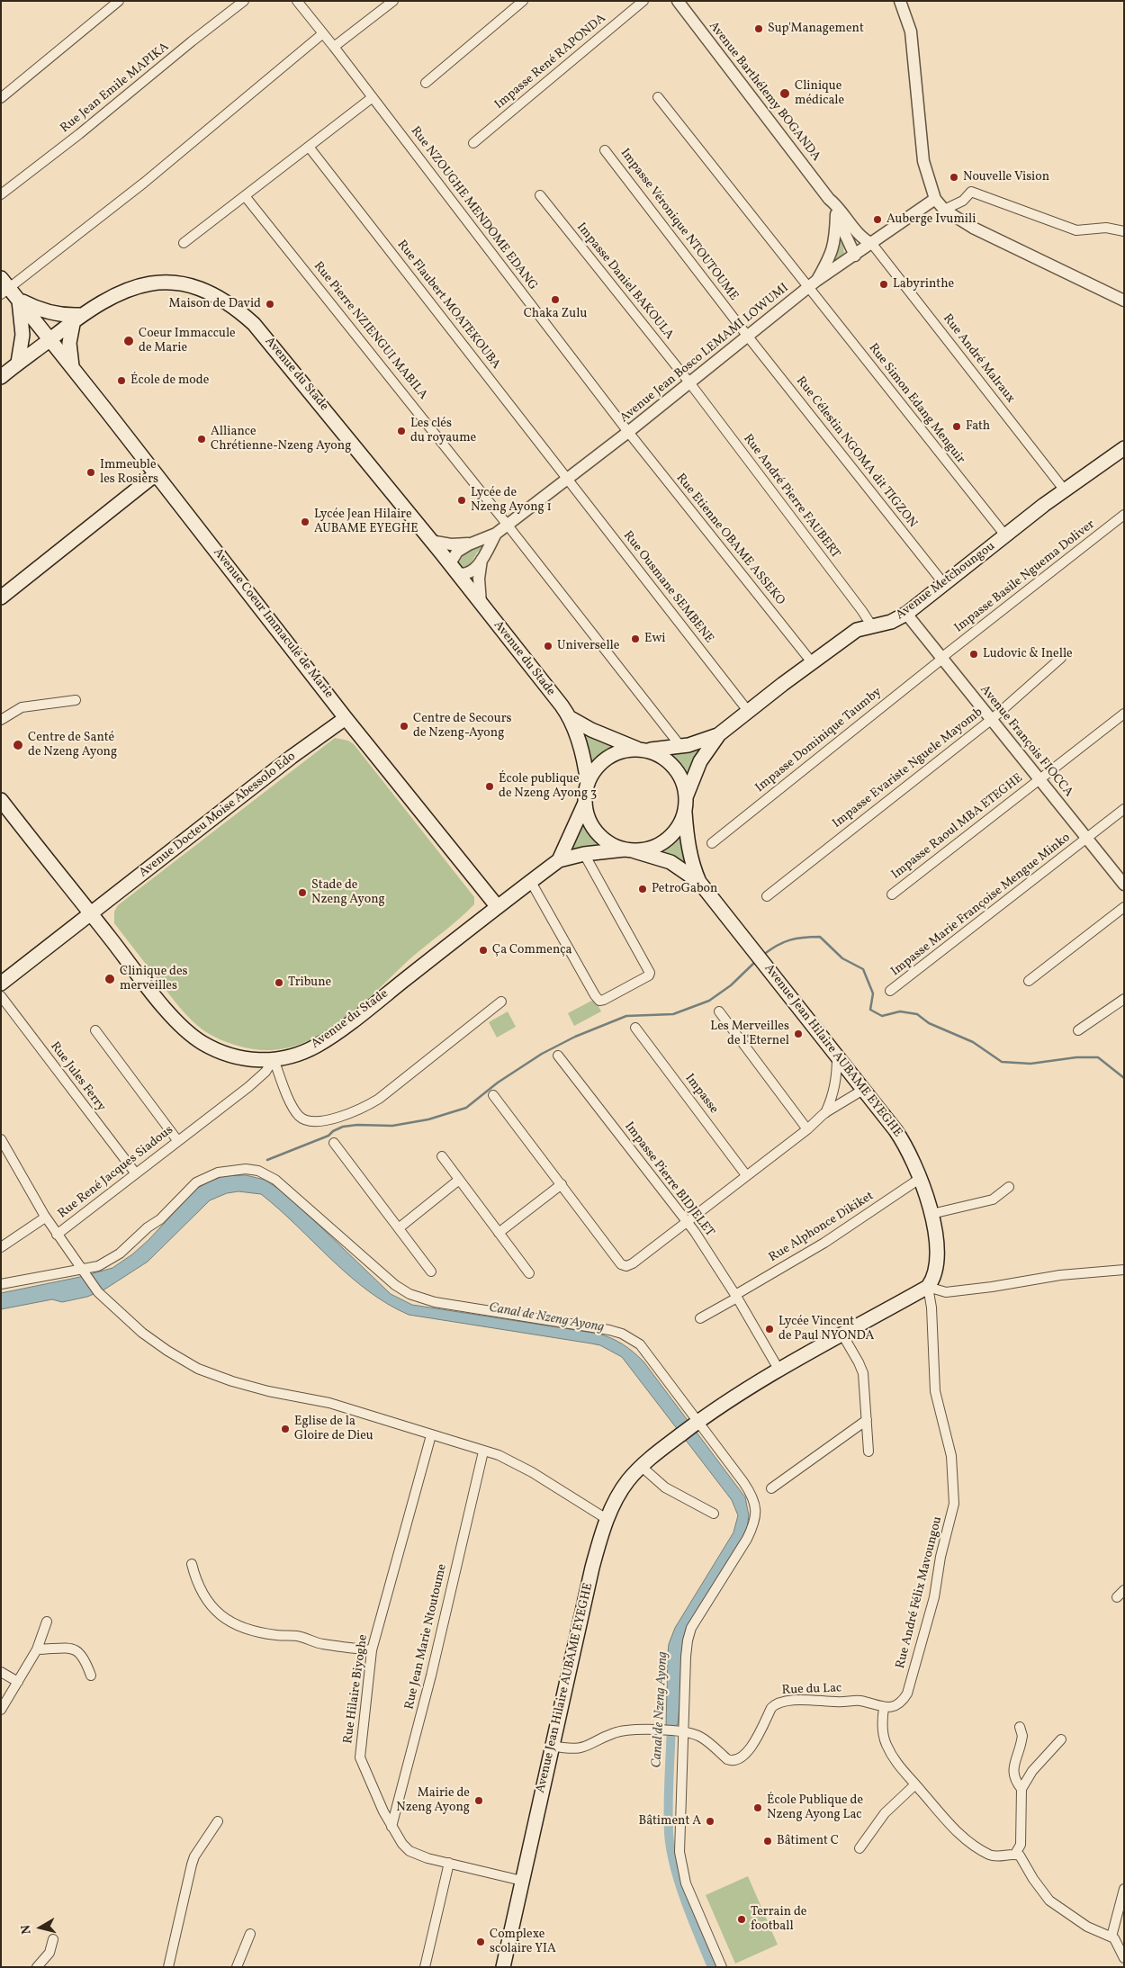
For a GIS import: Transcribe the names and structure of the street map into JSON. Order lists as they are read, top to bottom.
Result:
{
  "streets": {
    "main road": [
      "Avenue du Stade",
      "Avenue Metchoungou",
      "Avenue Coeur Immaculé de Marie",
      "Avenue Docteu Moise Abessolo Edo",
      "Avenue Jean Hilaire AUBAME EYEGHE"
    ],
    "street": [
      "Impasse René RAPONDA",
      "Rue Jean Emile MAPIKA",
      "Avenue Barthélemy BOGANDA",
      "Rue NZOUGHE MENDOME EDANG",
      "Impasse Véronique NTOUTOUME",
      "Impasse Daniel BAKOULA",
      "Rue Flaubert MOATEKOUBA",
      "Rue Pierre NZIENGUI MABILA",
      "Avenue Jean Bosco LEMAMI LOWUMI",
      "Rue André Malraux",
      "Rue Simon Edang Menguir",
      "Rue Célestin NGOMA dit TIGZON",
      "Rue André Pierre FAUBERT",
      "Rue Etienne OBAME ASSEKO",
      "Impasse Basile Nguema Doliver",
      "Rue Ousmane SEMBENE",
      "Impasse Dominique Taumby",
      "Avenue François FIOCCA",
      "Impasse Evariste Nguele Mayomb",
      "Impasse Raoul MBA ETEGHE",
      "Impasse Marie Françoise Mengue Minko",
      "Rue Jules Ferry",
      "Impasse",
      "Rue René Jacques Siadous",
      "Impasse Pierre BIDJELET",
      "Rue Alphonce Dikiket",
      "Rue André Félix Mavoungou",
      "Rue Jean Marie Ntoutoume",
      "Rue Hilaire Biyoghe",
      "Rue du Lac"
    ]
  },
  "crossings": [
    ["Rue NZOUGHE MENDOME EDANG", "Avenue Jean Bosco LEMAMI LOWUMI"],
    ["Rue NZOUGHE MENDOME EDANG", "Rue Etienne OBAME ASSEKO"],
    ["Impasse Véronique NTOUTOUME", "Avenue Jean Bosco LEMAMI LOWUMI"],
    ["Impasse Véronique NTOUTOUME", "Rue Célestin NGOMA dit TIGZON"],
    ["Impasse Daniel BAKOULA", "Avenue Jean Bosco LEMAMI LOWUMI"],
    ["Impasse Daniel BAKOULA", "Rue André Pierre FAUBERT"],
    ["Rue Flaubert MOATEKOUBA", "Avenue Jean Bosco LEMAMI LOWUMI"],
    ["Rue Flaubert MOATEKOUBA", "Rue Ousmane SEMBENE"],
    ["Rue Pierre NZIENGUI MABILA", "Avenue Jean Bosco LEMAMI LOWUMI"],
    ["Avenue Jean Bosco LEMAMI LOWUMI", "Rue André Malraux"],
    ["Avenue Jean Bosco LEMAMI LOWUMI", "Rue Simon Edang Menguir"],
    ["Avenue Jean Bosco LEMAMI LOWUMI", "Rue Célestin NGOMA dit TIGZON"],
    ["Avenue Jean Bosco LEMAMI LOWUMI", "Rue André Pierre FAUBERT"],
    ["Avenue Jean Bosco LEMAMI LOWUMI", "Rue Etienne OBAME ASSEKO"],
    ["Avenue Jean Bosco LEMAMI LOWUMI", "Rue Ousmane SEMBENE"],
    ["Rue André Malraux", "Avenue Metchoungou"],
    ["Avenue du Stade", "Avenue Coeur Immaculé de Marie"],
    ["Avenue du Stade", "Avenue Docteu Moise Abessolo Edo"],
    ["Avenue du Stade", "Rue René Jacques Siadous"],
    ["Rue Simon Edang Menguir", "Avenue Metchoungou"],
    ["Rue Célestin NGOMA dit TIGZON", "Avenue Metchoungou"],
    ["Rue André Pierre FAUBERT", "Avenue Metchoungou"],
    ["Rue Etienne OBAME ASSEKO", "Avenue Metchoungou"],
    ["Impasse Basile Nguema Doliver", "Impasse Dominique Taumby"],
    ["Impasse Basile Nguema Doliver", "Avenue François FIOCCA"],
    ["Avenue Metchoungou", "Rue Ousmane SEMBENE"],
    ["Avenue Metchoungou", "Avenue François FIOCCA"],
    ["Avenue Coeur Immaculé de Marie", "Avenue Docteu Moise Abessolo Edo"],
    ["Impasse Dominique Taumby", "Avenue François FIOCCA"],
    ["Avenue François FIOCCA", "Impasse Evariste Nguele Mayomb"],
    ["Avenue François FIOCCA", "Impasse Raoul MBA ETEGHE"],
    ["Avenue François FIOCCA", "Impasse Marie Françoise Mengue Minko"],
    ["Avenue Jean Hilaire AUBAME EYEGHE", "Rue Alphonce Dikiket"],
    ["Avenue Jean Hilaire AUBAME EYEGHE", "Rue André Félix Mavoungou"],
    ["Avenue Jean Hilaire AUBAME EYEGHE", "Rue Hilaire Biyoghe"],
    ["Rue Jules Ferry", "Rue René Jacques Siadous"],
    ["Impasse Pierre BIDJELET", "Rue Alphonce Dikiket"],
    ["Rue André Félix Mavoungou", "Rue du Lac"],
    ["Rue Jean Marie Ntoutoume", "Rue Hilaire Biyoghe"]
  ],
  "water": ["Canal de Nzeng Ayong"],
  "places": [
    "Sup'Management",
    "Clinique médicale",
    "Nouvelle Vision",
    "Auberge Ivumili",
    "Labyrinthe",
    "Chaka Zulu",
    "Maison de David",
    "Coeur Immaccule de Marie",
    "École de mode",
    "Fath",
    "Les clés du royaume",
    "Alliance Chrétienne-Nzeng Ayong",
    "Immeuble les Rosiers",
    "Lycée de Nzeng Ayong 1",
    "Lycée Jean Hilaire AUBAME EYEGHE",
    "Ewi",
    "Universelle",
    "Ludovic & Inelle",
    "Centre de Secours de Nzeng-Ayong",
    "Centre de Santé de Nzeng Ayong",
    "École publique de Nzeng Ayong 3",
    "PetroGabon",
    "Stade de Nzeng Ayong",
    "Ça Commença",
    "Clinique des merveilles",
    "Tribune",
    "Les Merveilles de l'Eternel",
    "Lycée Vincent de Paul NYONDA",
    "Eglise de la Gloire de Dieu",
    "Mairie de Nzeng Ayong",
    "École Publique de Nzeng Ayong Lac",
    "Bâtiment A",
    "Bâtiment C",
    "Terrain de football",
    "Complexe scolaire YIA"
  ],
  "north": "left"
}
